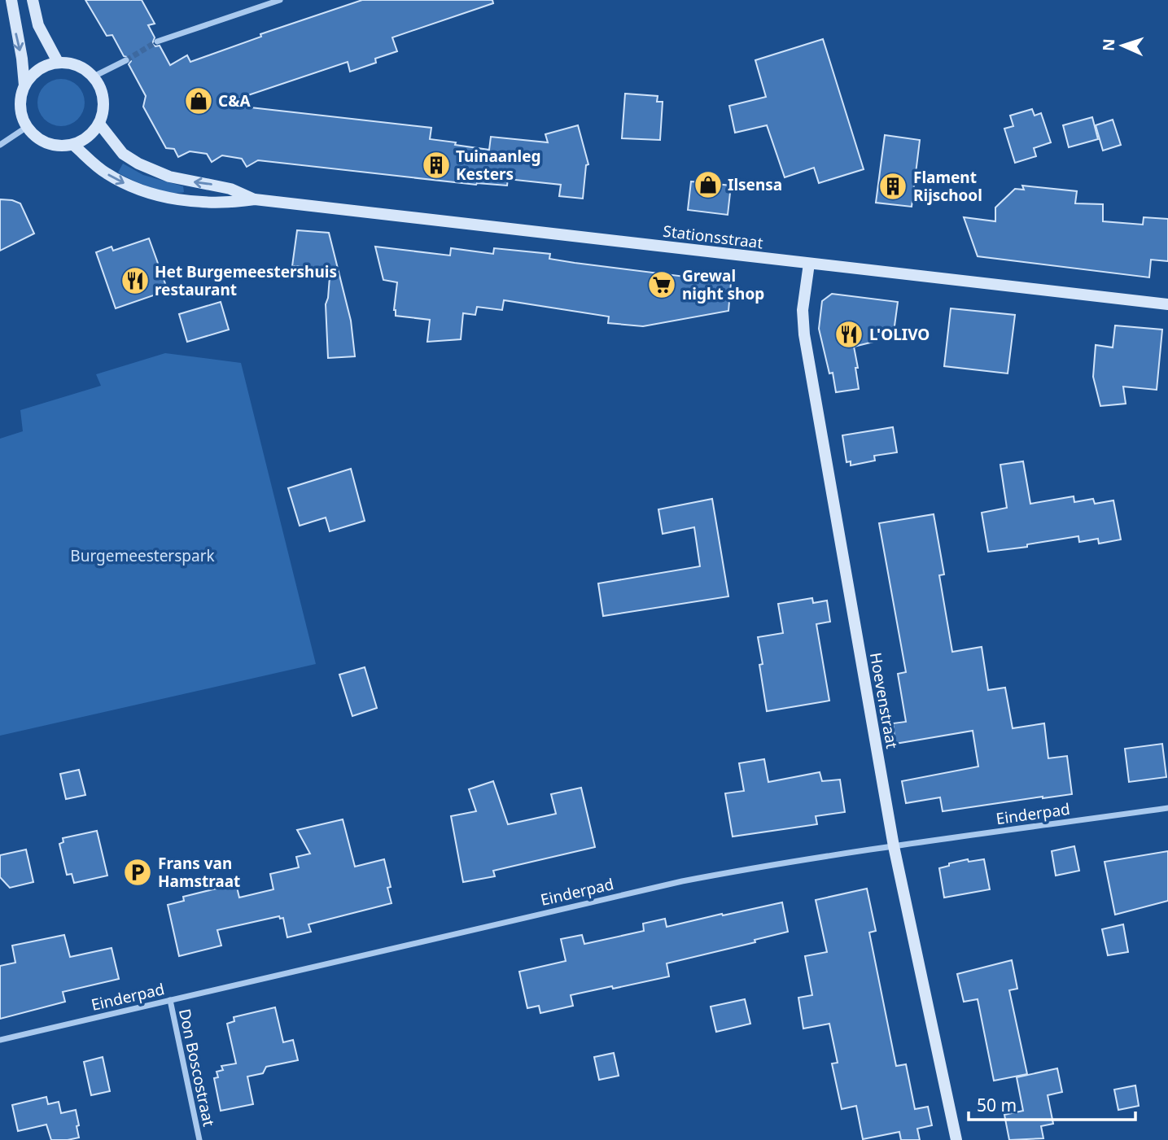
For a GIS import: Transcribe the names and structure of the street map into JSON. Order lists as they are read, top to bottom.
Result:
{
  "streets": {
    "main road": ["Stationsstraat", "Hoevenstraat"],
    "street": ["Einderpad", "Don Boscostraat"]
  },
  "crossings": [
    ["Stationsstraat", "Hoevenstraat"],
    ["Hoevenstraat", "Einderpad"],
    ["Einderpad", "Don Boscostraat"]
  ],
  "parks": ["Burgemeesterspark"],
  "places": {
    "shop": ["C&A", "Ilsensa"],
    "building": ["Tuinaanleg Kesters", "Flament Rijschool"],
    "restaurant": ["Het Burgemeestershuis restaurant", "L'OLIVO"],
    "supermarket": ["Grewal night shop"],
    "parking": ["Frans van Hamstraat"]
  },
  "scale_bar": "50 m",
  "north": "left"
}
